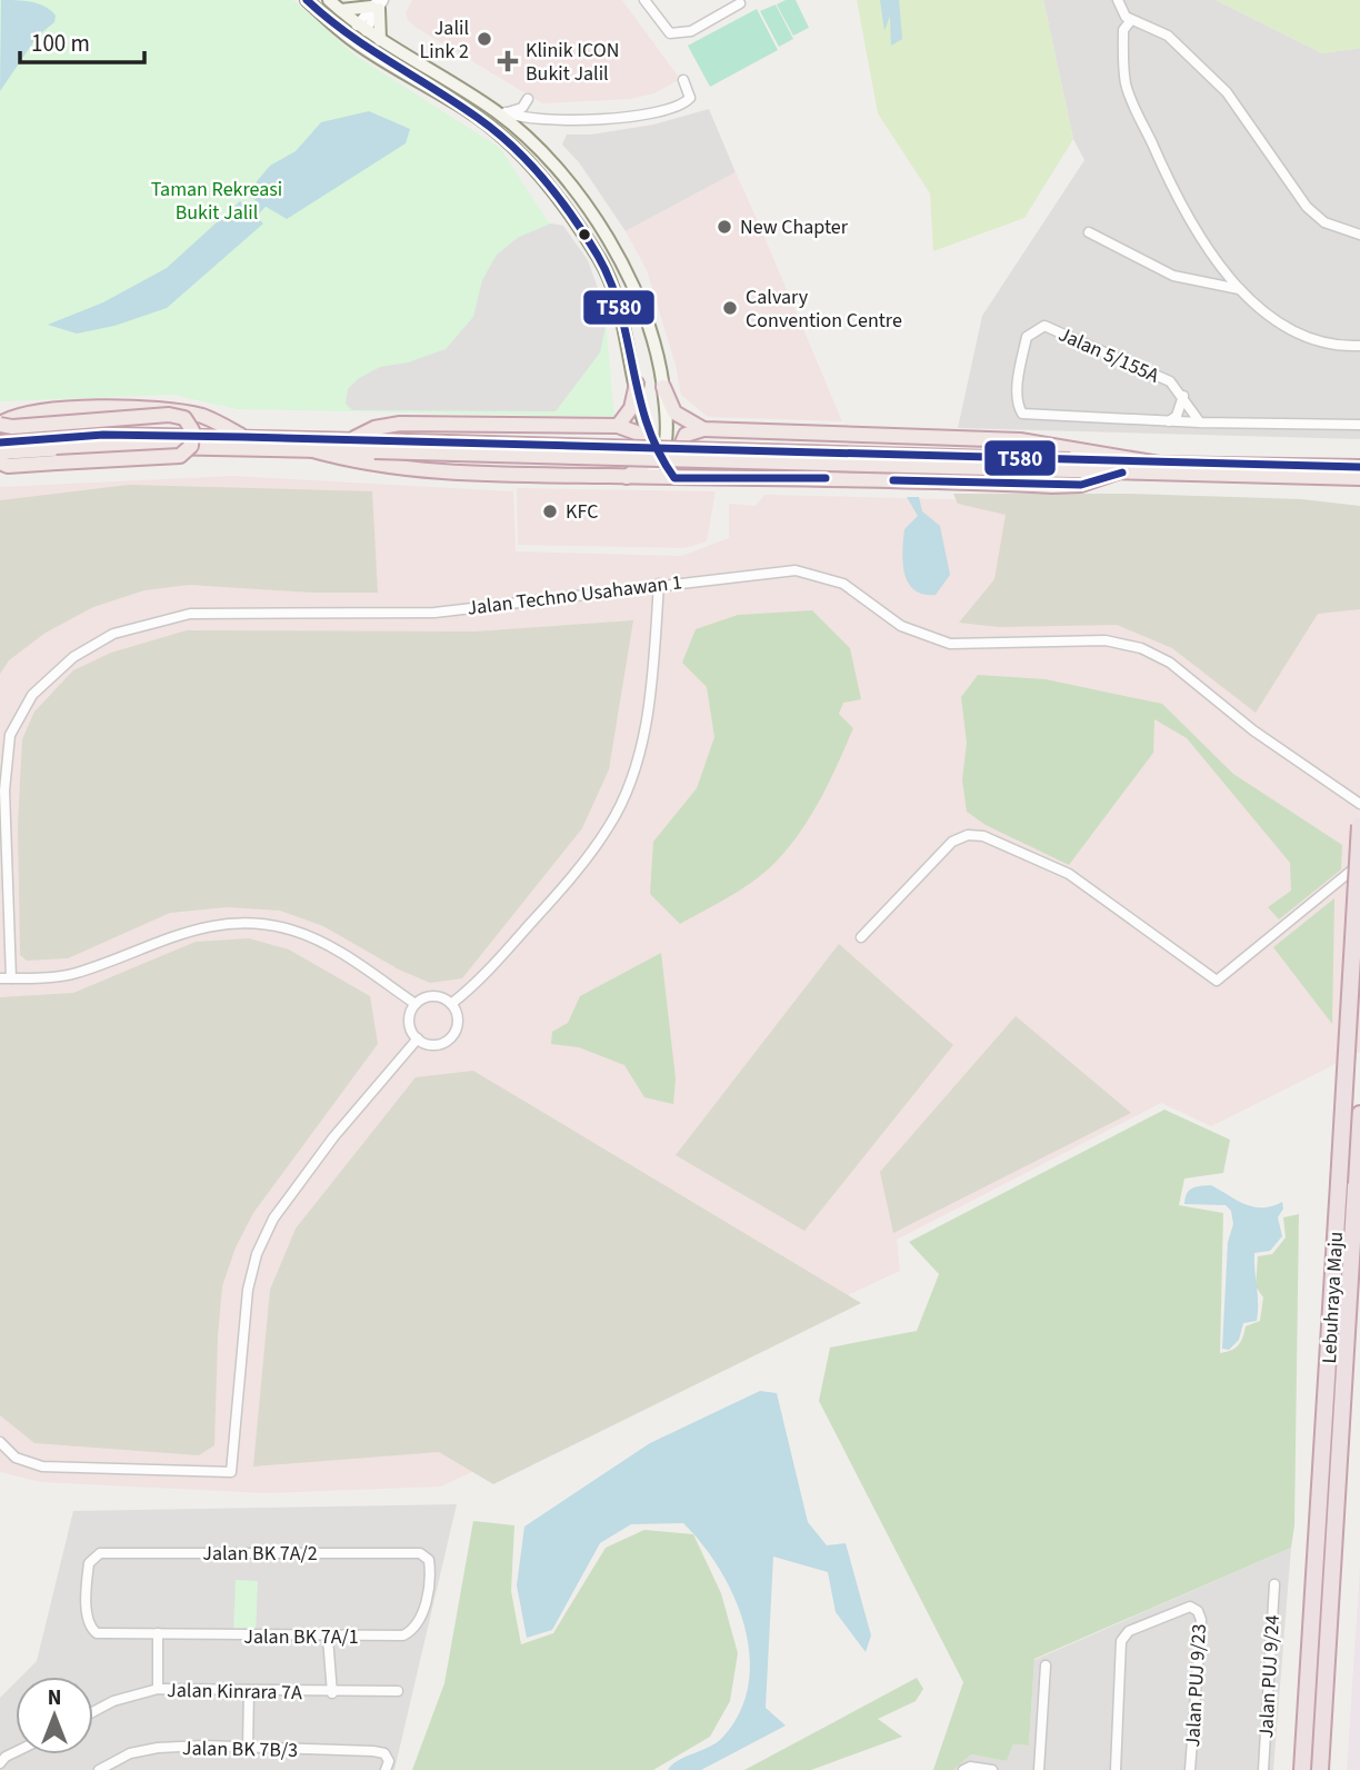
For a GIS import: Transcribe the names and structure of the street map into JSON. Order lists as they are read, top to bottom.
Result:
{
  "streets": {
    "highway": ["Lebuhraya Maju"],
    "street": [
      "Jalan 5/155A",
      "Jalan Techno Usahawan 1",
      "Jalan BK 7A/2",
      "Jalan BK 7A/1",
      "Jalan PUJ 9/24",
      "Jalan PUJ 9/23",
      "Jalan Kinrara 7A",
      "Jalan BK 7B/3"
    ]
  },
  "crossings": [
    ["Jalan BK 7A/2", "Jalan BK 7A/1"]
  ],
  "parks": ["Taman Rekreasi Bukit Jalil"],
  "places": {
    "other": [
      "Jalil Link 2",
      "New Chapter",
      "Calvary Convention Centre",
      "KFC"
    ],
    "health": ["Klinik ICON Bukit Jalil"]
  },
  "lines": ["transit line T580"],
  "scale_bar": "100 m",
  "north": "top"
}
